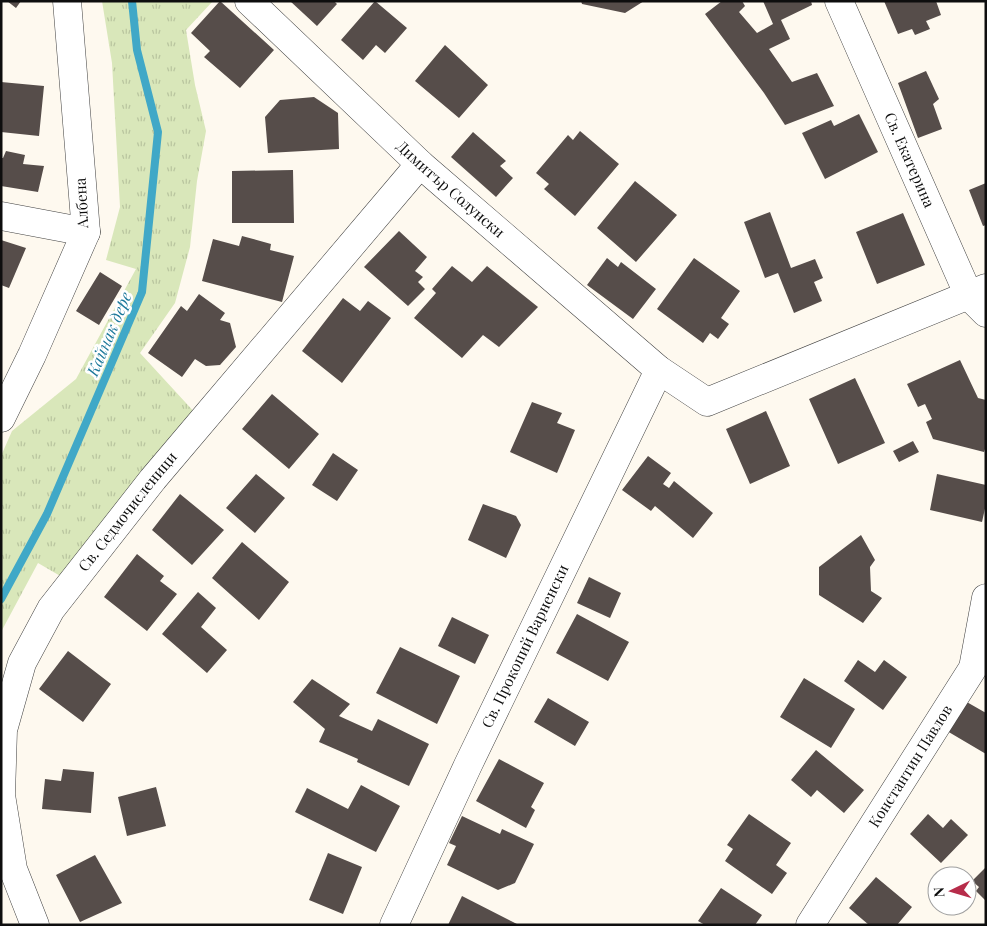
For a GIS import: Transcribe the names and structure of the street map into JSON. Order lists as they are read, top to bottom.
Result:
{
  "streets": {
    "street": [
      "Св. Екатерина",
      "Димитър Солунски",
      "Албена",
      "Св. Седмочисленици",
      "Св. Прокопий Варненски",
      "Константин Павлов"
    ]
  },
  "crossings": [
    ["Св. Екатерина", "Димитър Солунски"],
    ["Димитър Солунски", "Св. Седмочисленици"],
    ["Димитър Солунски", "Св. Прокопий Варненски"]
  ],
  "water": ["Кайнак дере"],
  "north": "left"
}
